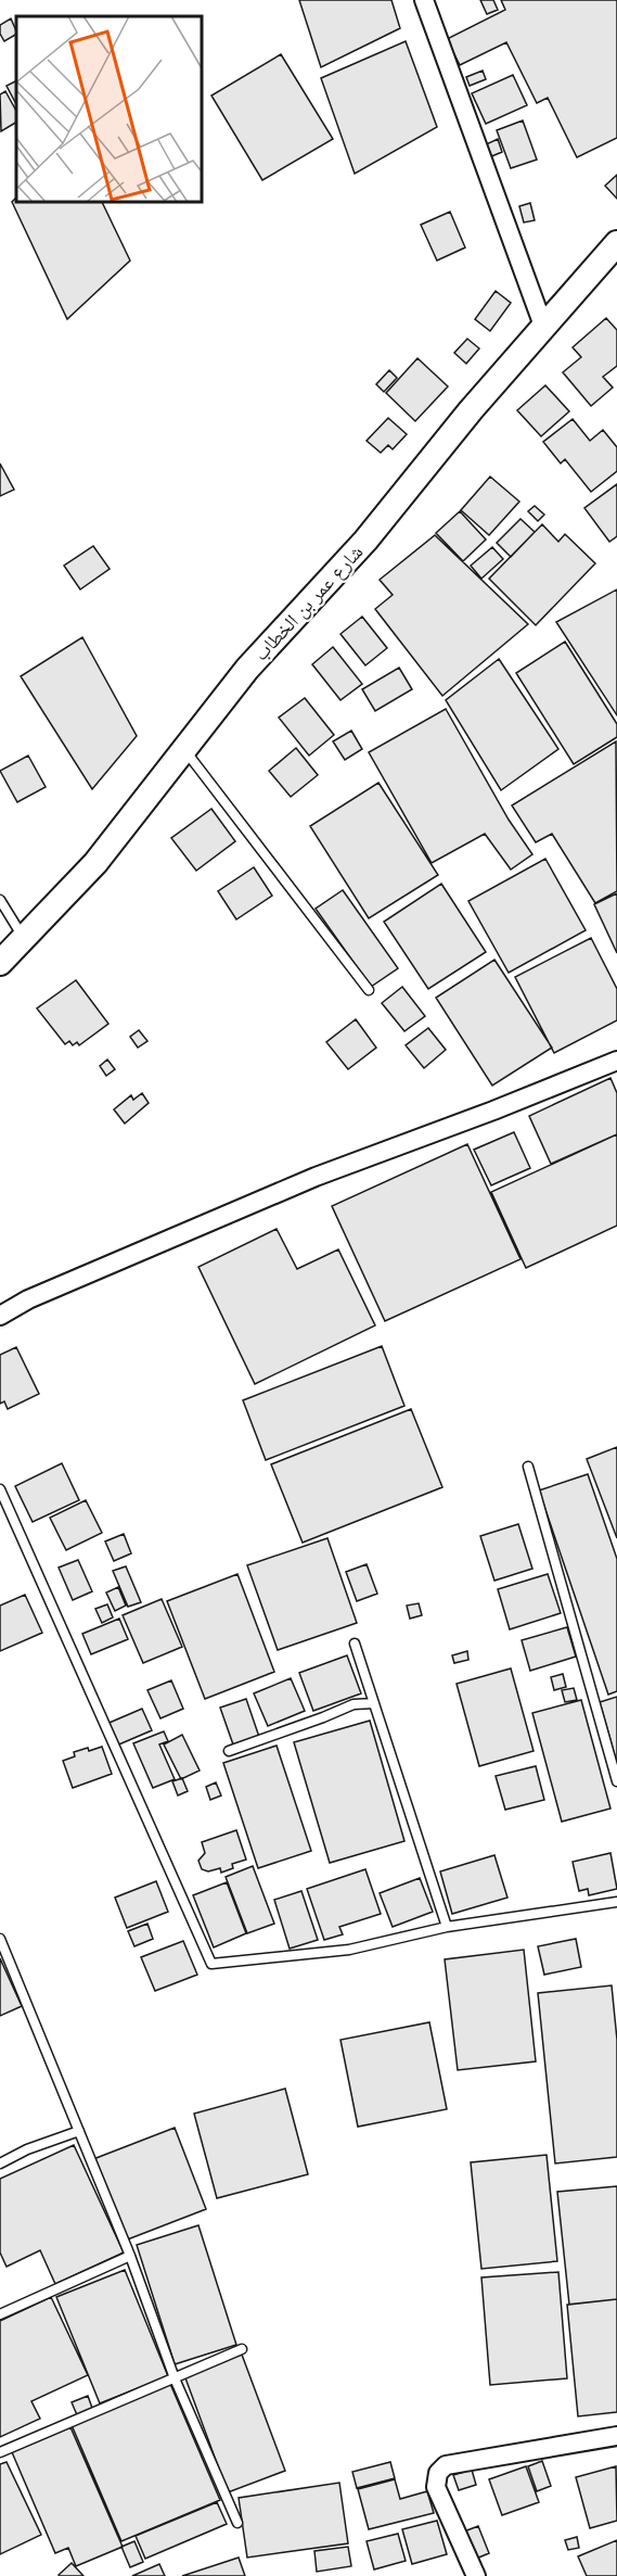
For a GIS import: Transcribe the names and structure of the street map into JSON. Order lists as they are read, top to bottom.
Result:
{
  "streets": {
    "main road": ["شارع عمر بن الخطاب"]
  }
}
